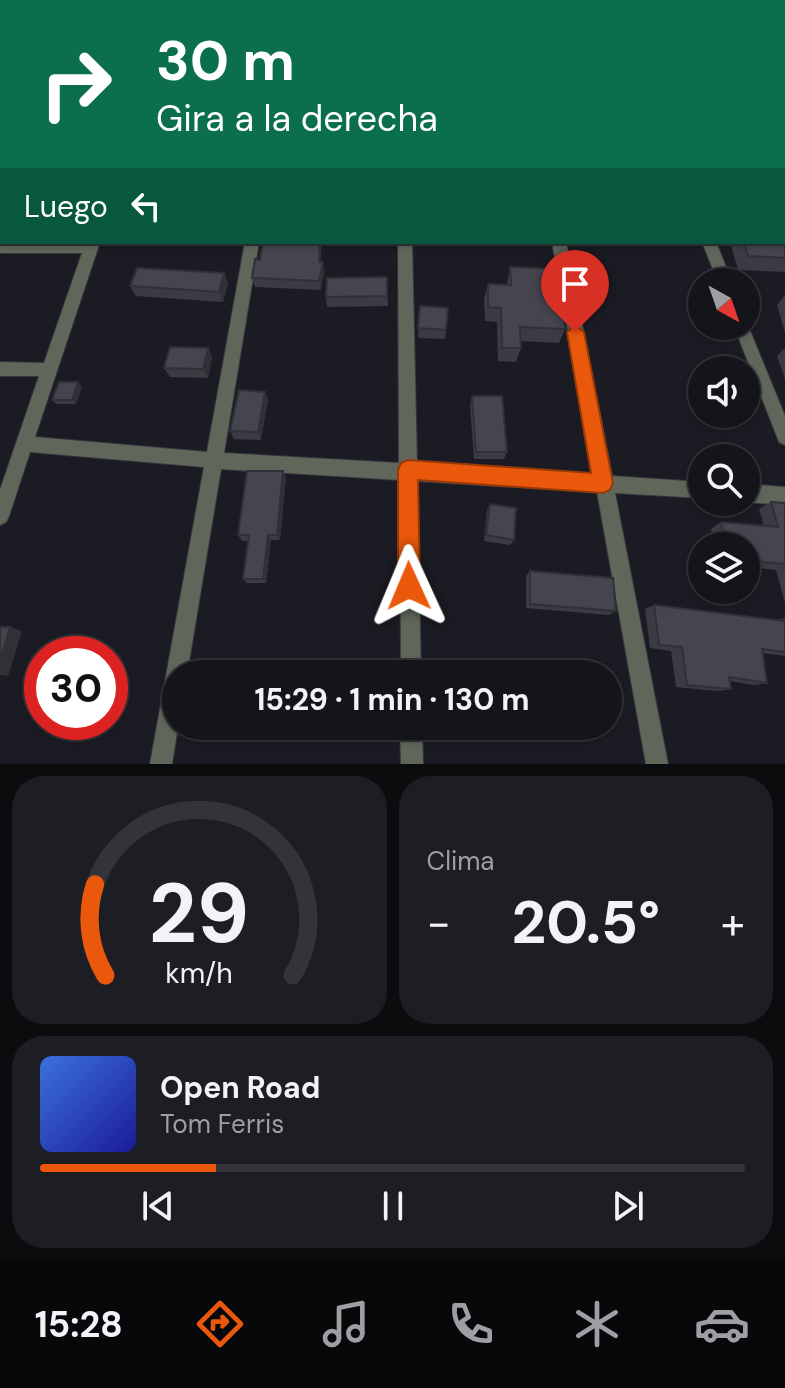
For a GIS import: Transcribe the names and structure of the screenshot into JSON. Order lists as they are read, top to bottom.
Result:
{
  "north": "bottom right",
  "page": {
    "turn": ["30 m", "Gira a la derecha"],
    "then": "Luego",
    "limit": "30",
    "trip": "15:29 · 1 min · 130 m",
    "tile": "Clima",
    "heat": ["−", "20.5°", "+"],
    "song": ["Open Road", "Tom Ferris"],
    "tabs": "15:28",
    "gauge": ["29", "km/h"]
  }
}
